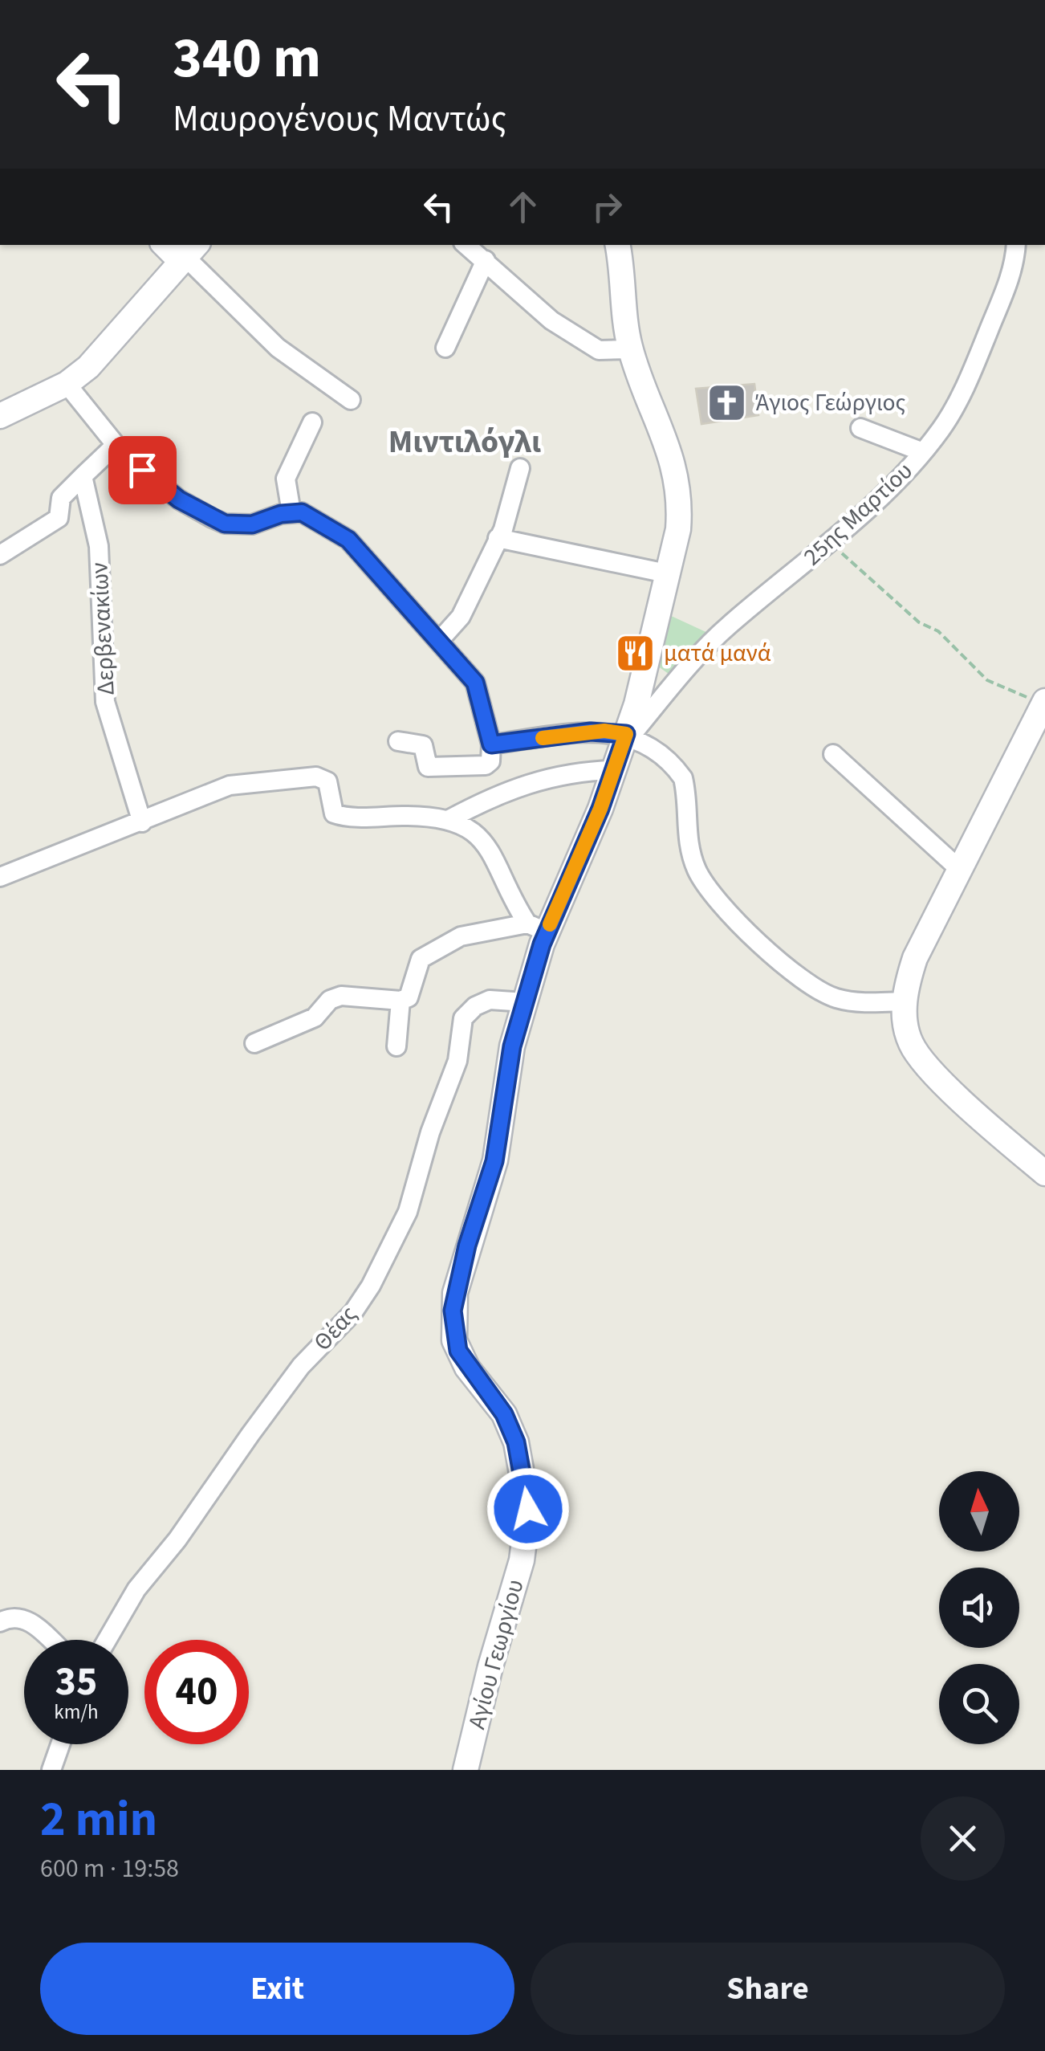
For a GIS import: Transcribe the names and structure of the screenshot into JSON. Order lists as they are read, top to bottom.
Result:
{
  "streets": {
    "street": [
      "25ης Μαρτίου",
      "Δερβενακίων",
      "Θέας",
      "Αγίου Γεωργίου"
    ]
  },
  "crossings": [
    ["25ης Μαρτίου", "Αγίου Γεωργίου"],
    ["Θέας", "Αγίου Γεωργίου"]
  ],
  "districts": ["Μιντιλόγλι"],
  "places": {
    "church": ["Άγιος Γεώργιος"],
    "restaurant": ["ματά μανά"]
  },
  "north": "top",
  "page": {
    "turn": ["340 m", "Μαυρογένους Μαντώς"],
    "speed": "35 km/h",
    "limit": "40",
    "heading": ["2 min", "600 m · 19:58"],
    "buttons": ["Exit", "Share"]
  }
}
